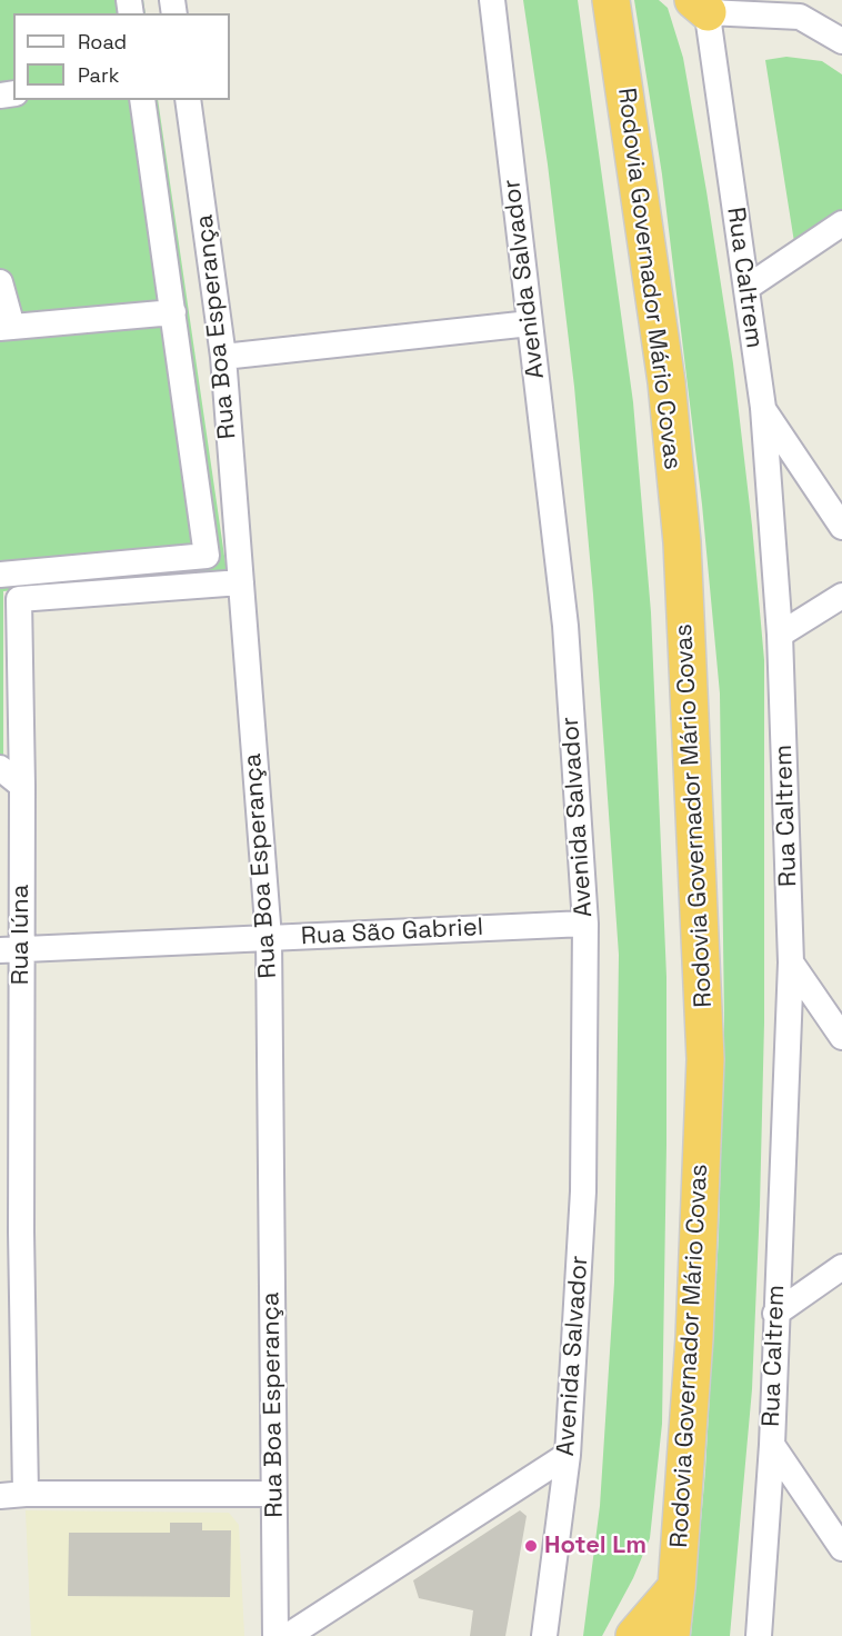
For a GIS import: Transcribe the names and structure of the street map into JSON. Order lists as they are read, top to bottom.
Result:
{
  "streets": {
    "highway": ["Rodovia Governador Mário Covas"],
    "street": [
      "Rua Caltrem",
      "Avenida Salvador",
      "Rua Boa Esperança",
      "Rua São Gabriel",
      "Rua Iúna"
    ]
  },
  "crossings": [
    ["Avenida Salvador", "Rua São Gabriel"],
    ["Rua Boa Esperança", "Rua São Gabriel"],
    ["Rua Boa Esperança", "Rua Iúna"],
    ["Rua São Gabriel", "Rua Iúna"]
  ],
  "places": ["Hotel Lm"],
  "legend": ["Road", "Park"]
}
